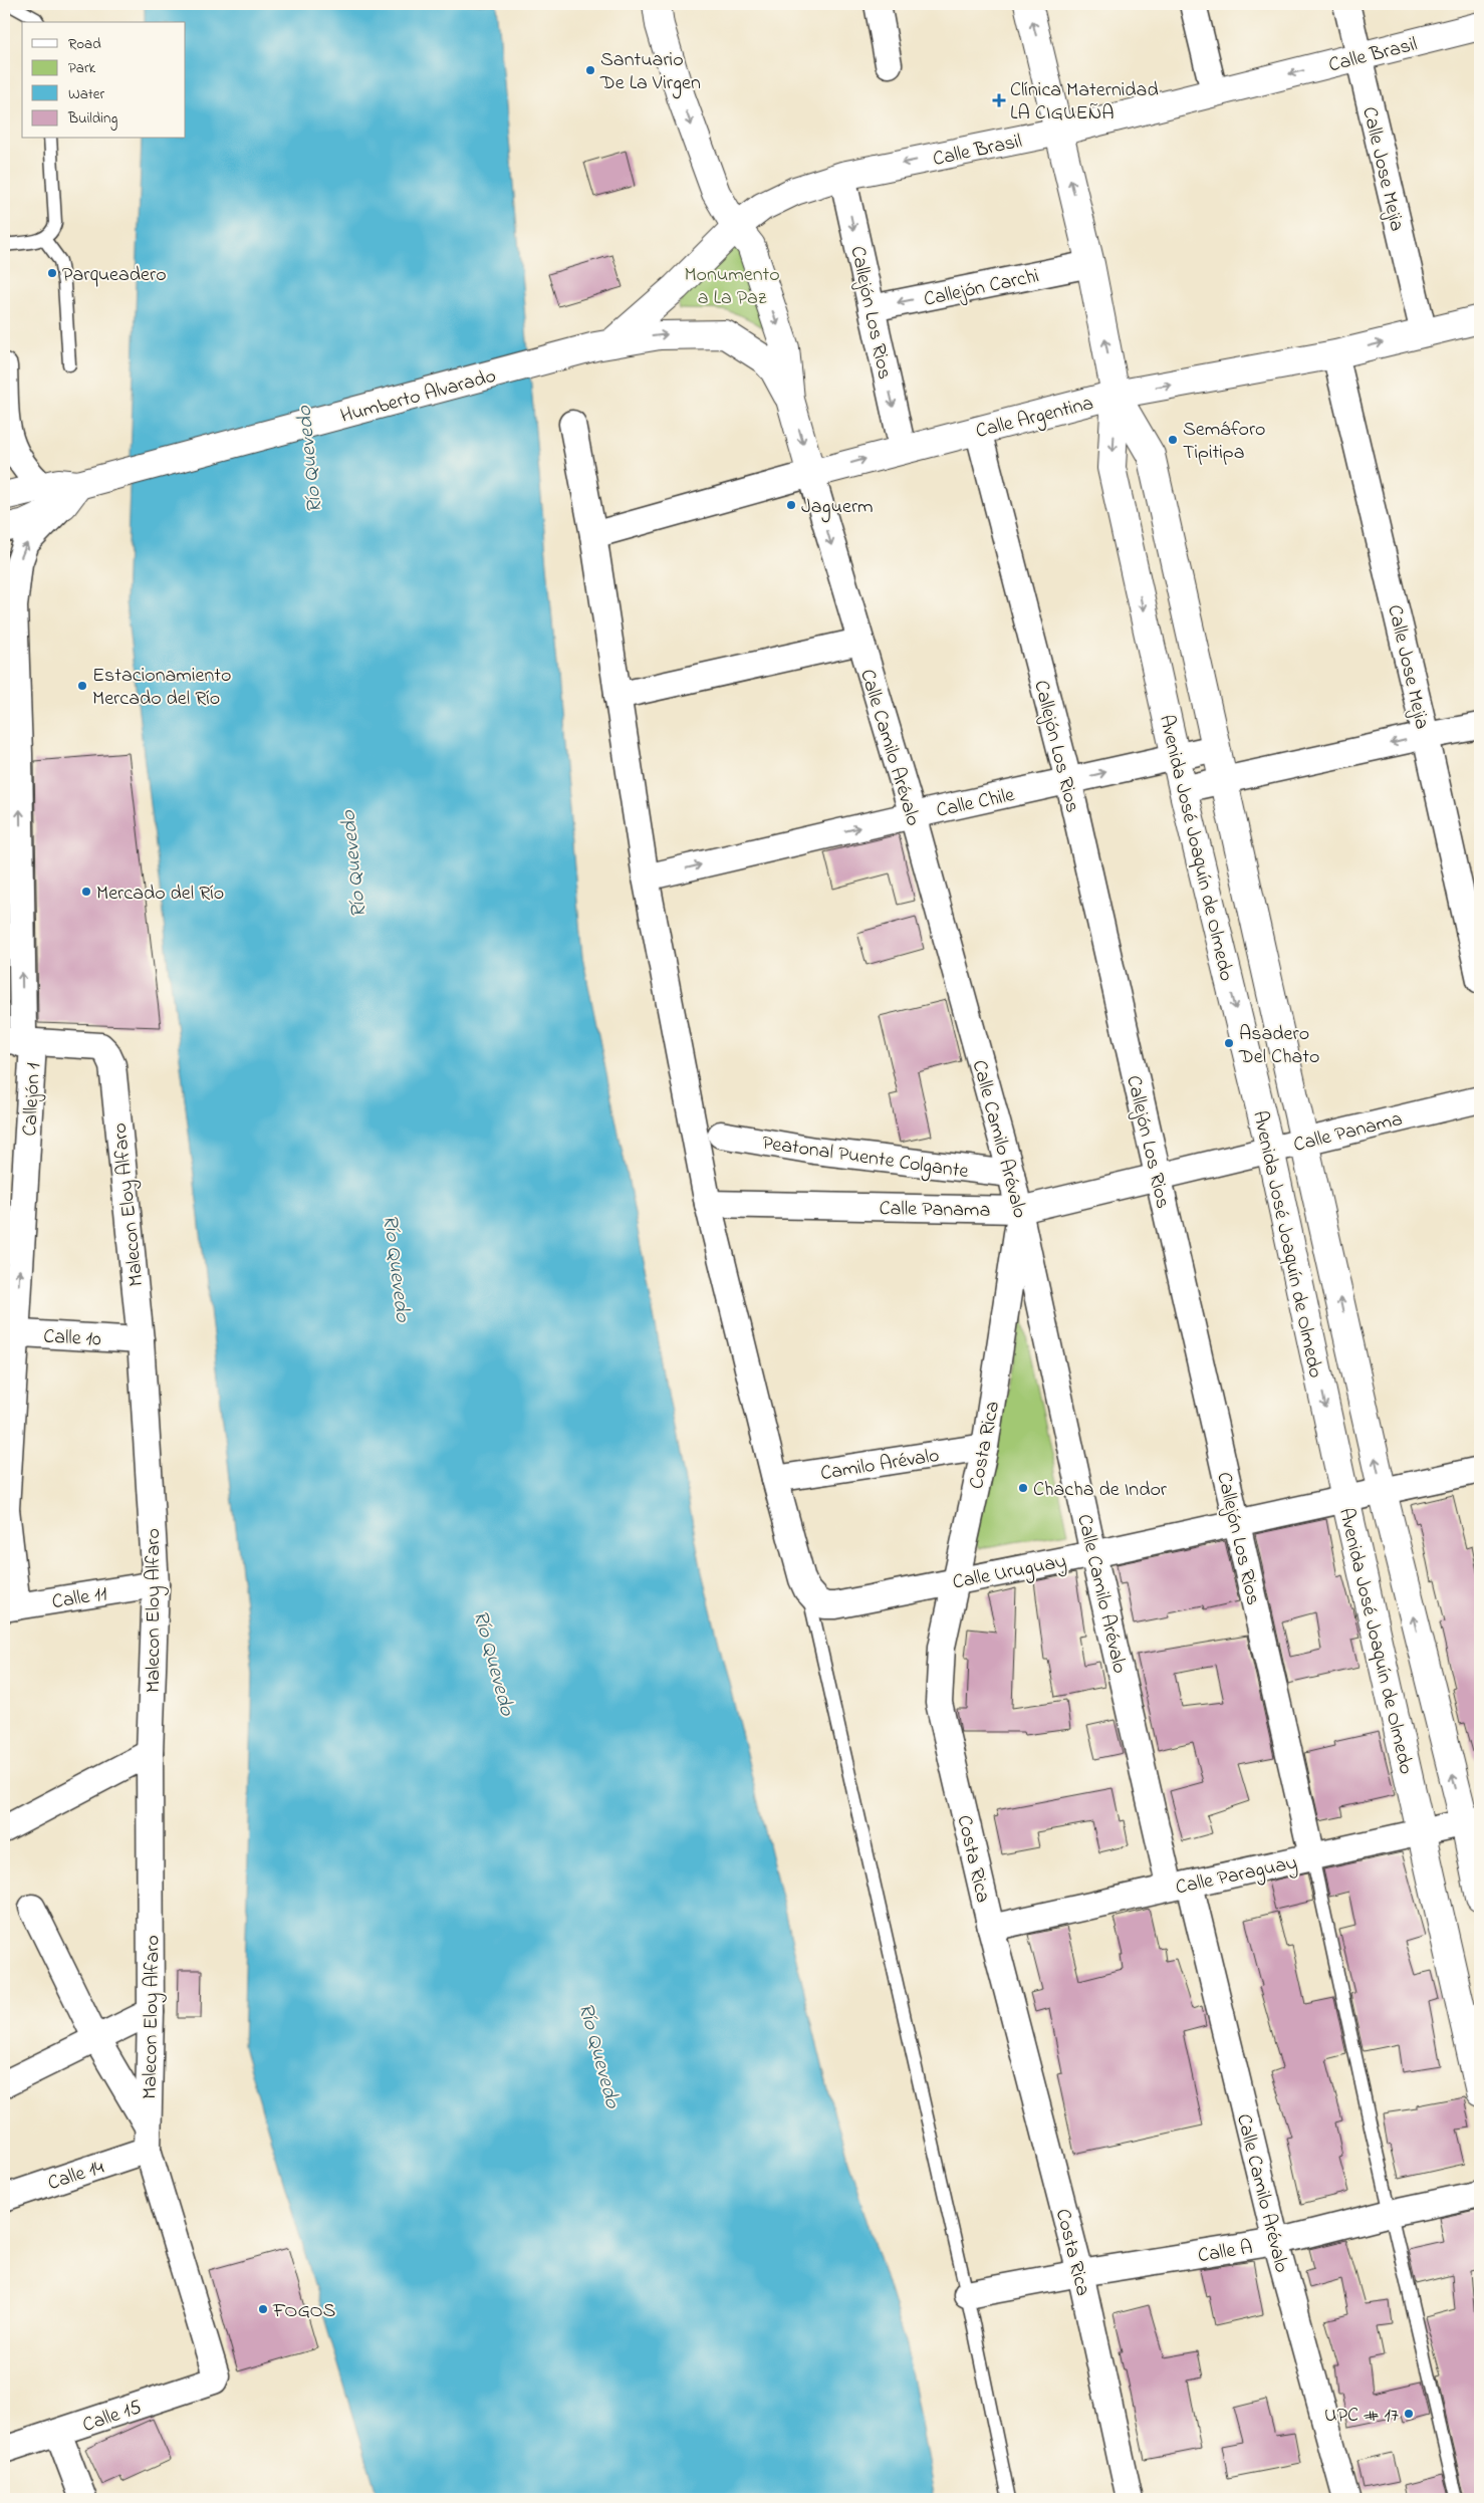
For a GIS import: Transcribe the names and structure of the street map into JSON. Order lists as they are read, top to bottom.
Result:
{
  "streets": {
    "main road": [
      "Calle Brasil",
      "Humberto Alvarado",
      "Calle Argentina",
      "Calle Camilo Arévalo",
      "Avenida José Joaquín de Olmedo"
    ],
    "street": [
      "Calle Jose Mejia",
      "Callejón Carchi",
      "Callejón Los Rios",
      "Calle Chile",
      "Callejón 1",
      "Calle Panama",
      "Peatonal Puente Colgante",
      "Malecon Eloy Alfaro",
      "Calle 10",
      "Costa Rica",
      "Camilo Arévalo",
      "Calle Uruguay",
      "Calle 11",
      "Calle Paraguay",
      "Calle 14",
      "Calle A",
      "Calle 15"
    ]
  },
  "crossings": [
    ["Calle Brasil", "Calle Jose Mejia"],
    ["Calle Brasil", "Callejón Los Rios"],
    ["Calle Brasil", "Humberto Alvarado"],
    ["Calle Brasil", "Calle Camilo Arévalo"],
    ["Calle Brasil", "Avenida José Joaquín de Olmedo"],
    ["Calle Jose Mejia", "Calle Argentina"],
    ["Callejón Carchi", "Callejón Los Rios"],
    ["Callejón Carchi", "Avenida José Joaquín de Olmedo"],
    ["Callejón Los Rios", "Calle Argentina"],
    ["Callejón Los Rios", "Calle Chile"],
    ["Callejón Los Rios", "Calle Panama"],
    ["Callejón Los Rios", "Calle Uruguay"],
    ["Callejón Los Rios", "Calle Paraguay"],
    ["Humberto Alvarado", "Calle Camilo Arévalo"],
    ["Calle Argentina", "Calle Camilo Arévalo"],
    ["Calle Argentina", "Avenida José Joaquín de Olmedo"],
    ["Calle Camilo Arévalo", "Calle Chile"],
    ["Calle Camilo Arévalo", "Calle Panama"],
    ["Calle Camilo Arévalo", "Peatonal Puente Colgante"],
    ["Calle Camilo Arévalo", "Costa Rica"],
    ["Calle Camilo Arévalo", "Calle Uruguay"],
    ["Calle Camilo Arévalo", "Calle Paraguay"],
    ["Calle Camilo Arévalo", "Calle A"],
    ["Calle Chile", "Avenida José Joaquín de Olmedo"],
    ["Avenida José Joaquín de Olmedo", "Calle Panama"],
    ["Avenida José Joaquín de Olmedo", "Calle Uruguay"],
    ["Avenida José Joaquín de Olmedo", "Calle Paraguay"],
    ["Callejón 1", "Malecon Eloy Alfaro"],
    ["Callejón 1", "Calle 10"],
    ["Callejón 1", "Calle 11"],
    ["Calle Panama", "Costa Rica"],
    ["Malecon Eloy Alfaro", "Calle 10"],
    ["Malecon Eloy Alfaro", "Calle 11"],
    ["Malecon Eloy Alfaro", "Calle 14"],
    ["Malecon Eloy Alfaro", "Calle 15"],
    ["Costa Rica", "Camilo Arévalo"],
    ["Costa Rica", "Calle Uruguay"],
    ["Costa Rica", "Calle Paraguay"],
    ["Costa Rica", "Calle A"],
    ["Calle 14", "Calle 15"]
  ],
  "one_way": [
    "Calle Brasil",
    "Callejón Carchi",
    "Calle Argentina",
    "Callejón 1"
  ],
  "water": ["Río Quevedo"],
  "parks": ["Monumento a La Paz"],
  "places": {
    "other": [
      "Santuario De La Virgen",
      "Parqueadero",
      "Semáforo Tipitipa",
      "Jaguerm",
      "Estacionamiento Mercado del Río",
      "Mercado del Río",
      "Asadero Del Chato",
      "Chacha de Indor",
      "FOGOS",
      "UPC # 17"
    ],
    "health": ["Clínica Maternidad LA CIGUEÑA"]
  },
  "legend": [
    "Road",
    "Park",
    "Water",
    "Building"
  ]
}
